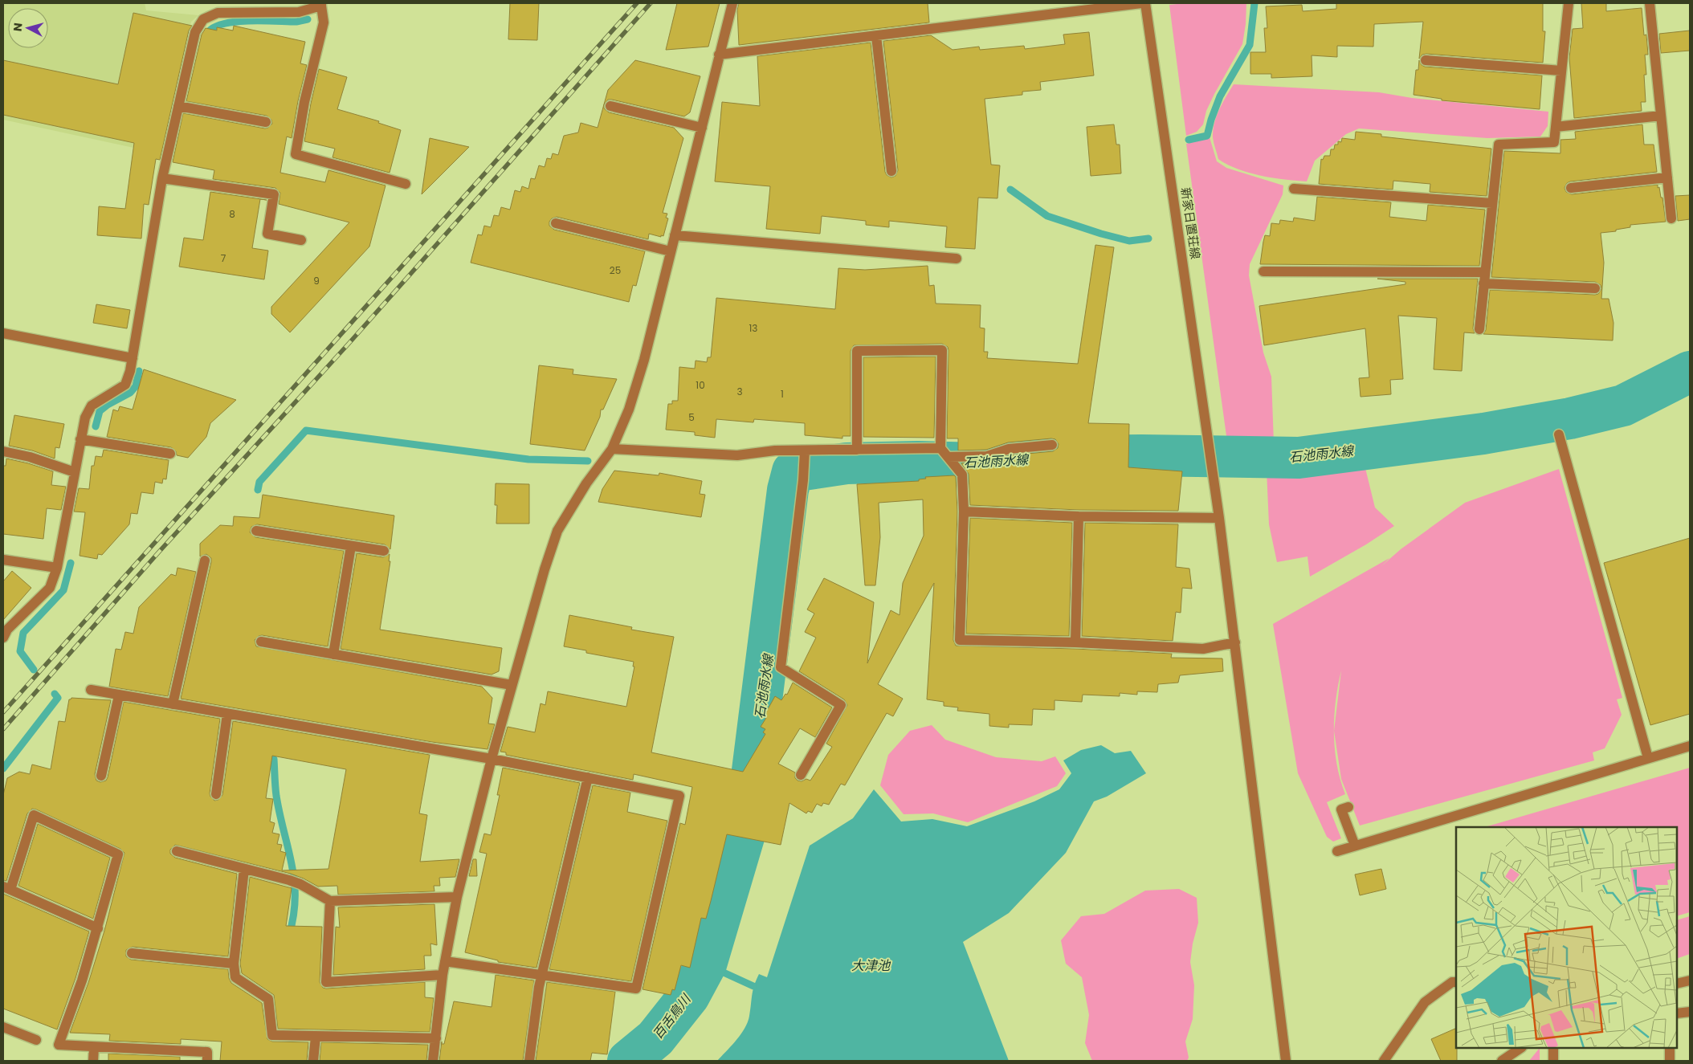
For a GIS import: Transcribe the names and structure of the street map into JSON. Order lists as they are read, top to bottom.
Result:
{
  "streets": {
    "street": ["新家日置荘線"]
  },
  "water": ["石池雨水線", "大津池", "百舌鳥川"],
  "house_numbers": [
    "8",
    "7",
    "25",
    "9",
    "13",
    "10",
    "3",
    "1",
    "5"
  ],
  "north": "left"
}
